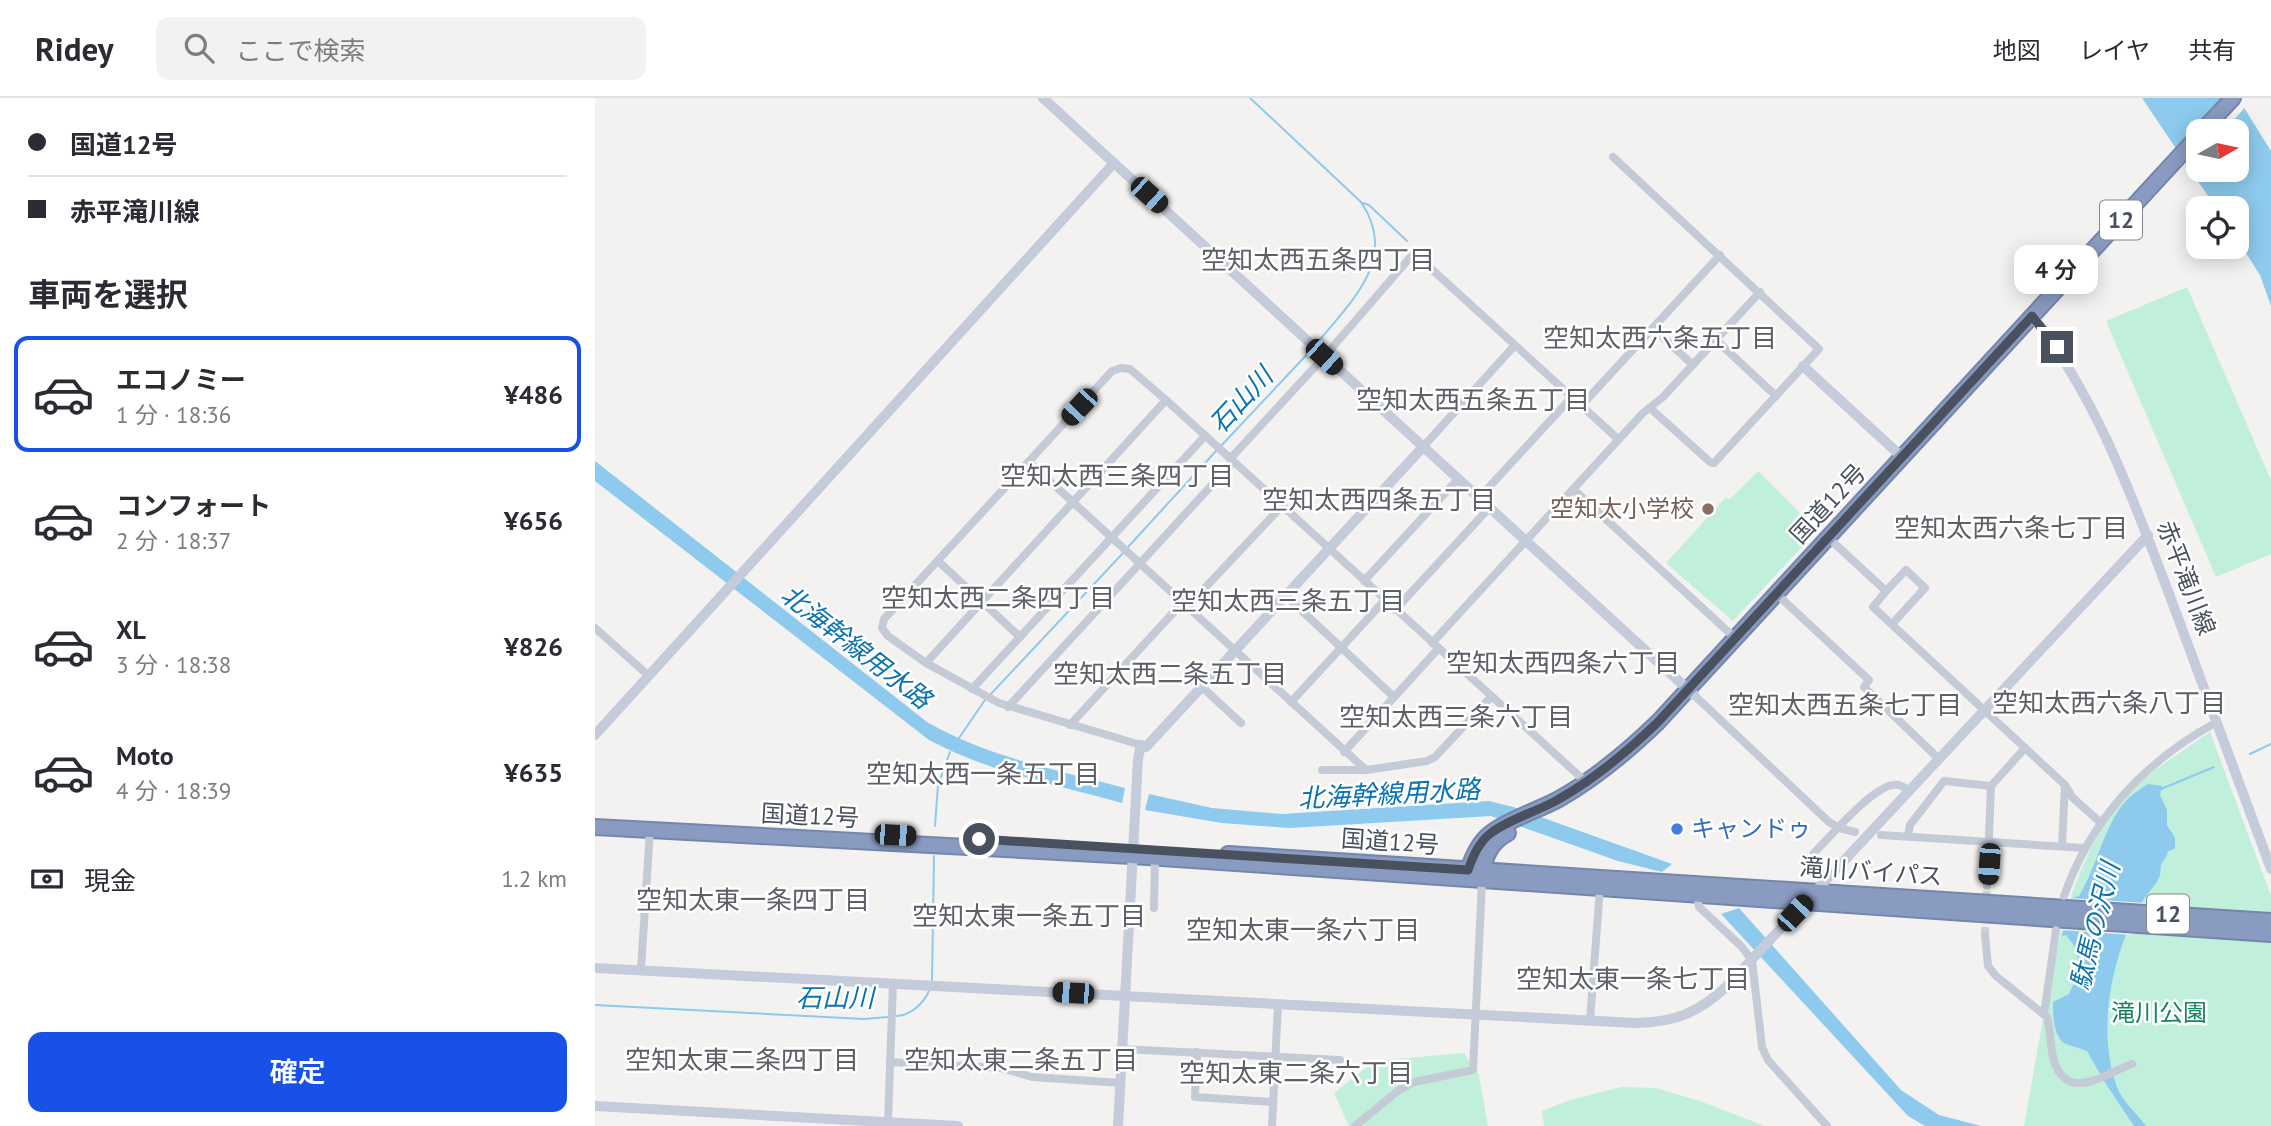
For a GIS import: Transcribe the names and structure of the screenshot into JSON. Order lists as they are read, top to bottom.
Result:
{
  "streets": {
    "highway": ["12", "国道12号", "滝川バイパス"],
    "street": ["赤平滝川線"]
  },
  "crossings": [
    ["国道12号", "赤平滝川線"],
    ["国道12号", "滝川バイパス"]
  ],
  "districts": [
    "空知太西五条四丁目",
    "空知太西六条五丁目",
    "空知太西五条五丁目",
    "空知太西三条四丁目",
    "空知太西四条五丁目",
    "空知太西六条七丁目",
    "空知太西二条四丁目",
    "空知太西三条五丁目",
    "空知太西四条六丁目",
    "空知太西二条五丁目",
    "空知太西六条八丁目",
    "空知太西五条七丁目",
    "空知太西三条六丁目",
    "空知太西一条五丁目",
    "空知太東一条四丁目",
    "空知太東一条五丁目",
    "空知太東一条六丁目",
    "空知太東一条七丁目",
    "空知太東二条四丁目",
    "空知太東二条五丁目",
    "空知太東二条六丁目"
  ],
  "water": ["石山川", "北海幹線用水路", "駄馬の沢川"],
  "parks": ["滝川公園"],
  "places": ["空知太小学校", "キャンドゥ"],
  "north": "right",
  "page": {
    "header": "Ridey",
    "search": "ここで検索",
    "nav": ["地図", "レイヤ", "共有"],
    "banner": ["国道12号", "赤平滝川線"],
    "bubble": "4 分",
    "heading": "車両を選択",
    "list": [
      {
        "name": "エコノミー",
        "note": "1 分 · 18:36",
        "value": "¥486"
      },
      {
        "name": "コンフォート",
        "note": "2 分 · 18:37",
        "value": "¥656"
      },
      {
        "name": "XL",
        "note": "3 分 · 18:38",
        "value": "¥826"
      },
      {
        "name": "Moto",
        "note": "4 分 · 18:39",
        "value": "¥635"
      }
    ],
    "pay": ["現金", "1.2 km"],
    "buttons": "確定"
  }
}
